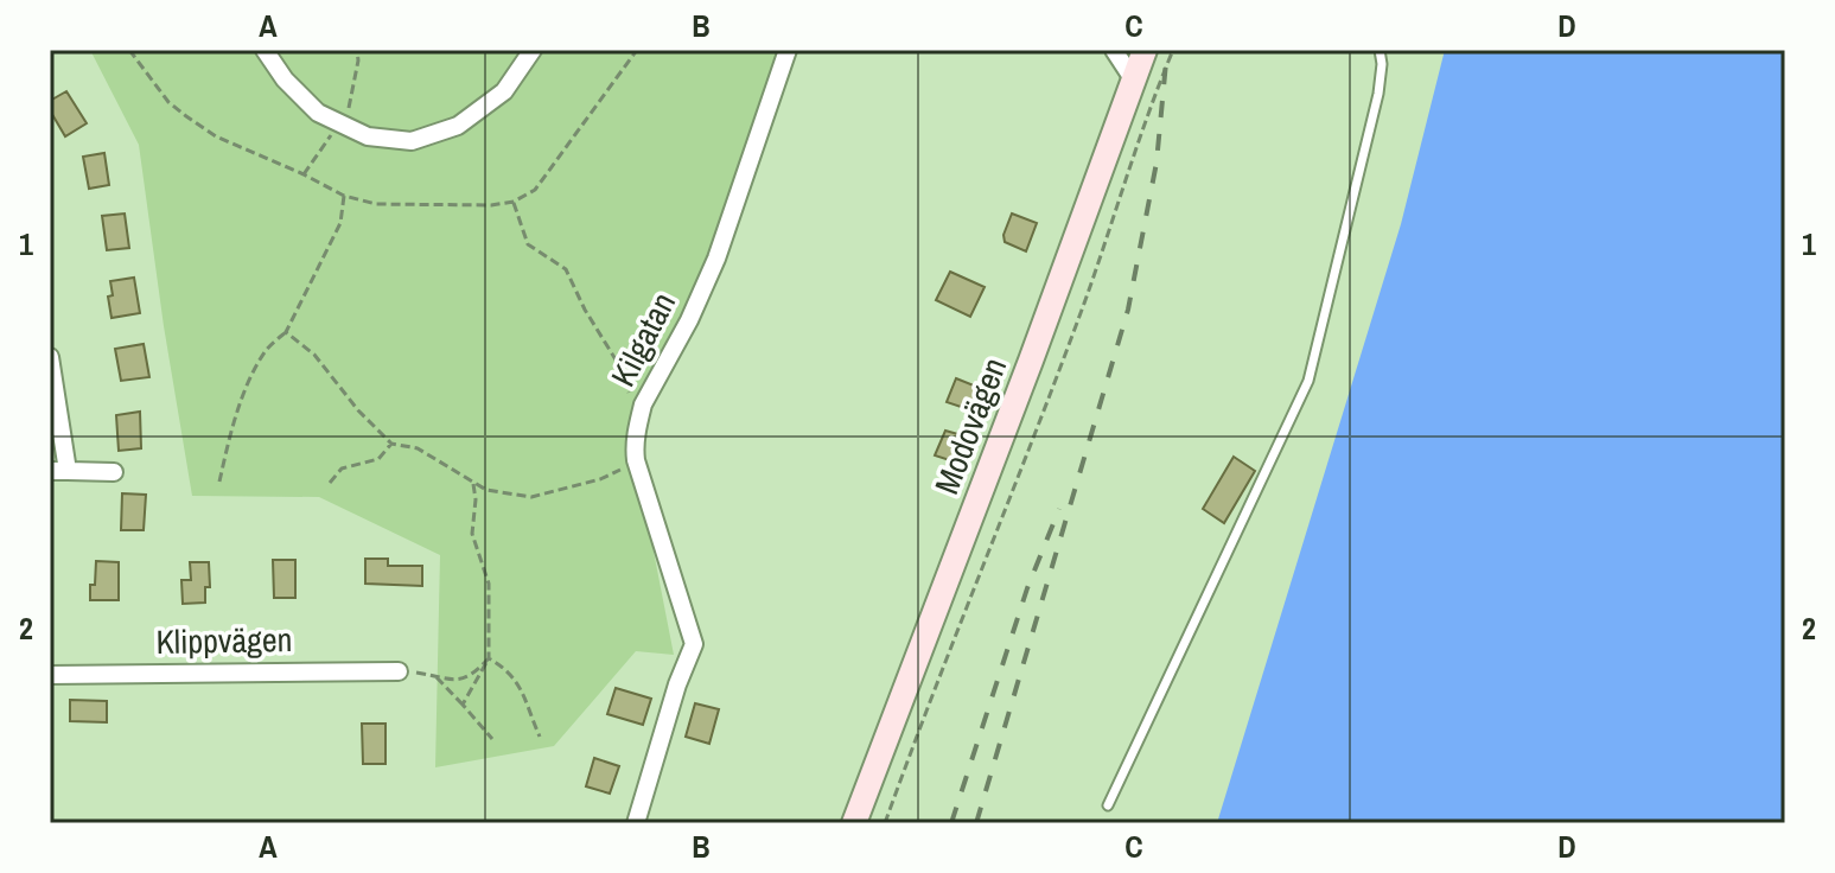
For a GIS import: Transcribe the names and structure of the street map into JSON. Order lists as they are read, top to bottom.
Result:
{
  "streets": {
    "main road": ["Modovägen"],
    "street": ["Kilgatan", "Klippvägen"]
  },
  "grid": {
    "columns": [
      "A",
      "B",
      "C",
      "D"
    ],
    "rows": ["1", "2"]
  }
}
